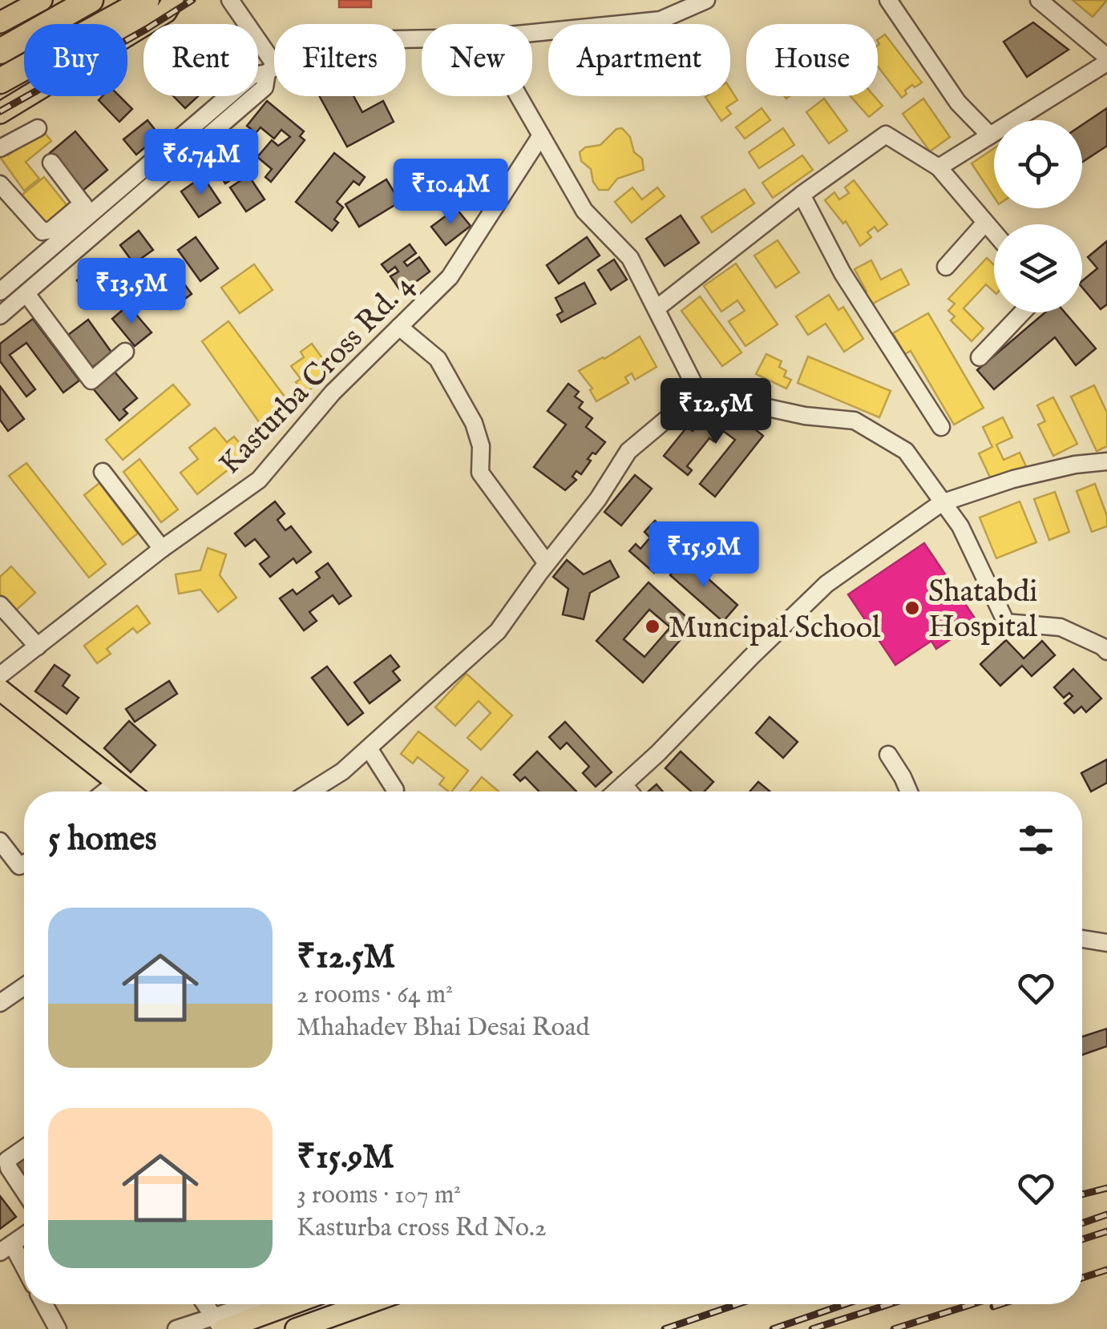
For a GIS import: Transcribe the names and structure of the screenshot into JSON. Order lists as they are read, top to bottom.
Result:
{
  "streets": {
    "street": ["Kasturba Cross Rd. 4"]
  },
  "places": ["Shatabdi Hospital", "Muncipal School"],
  "page": {
    "chip": [
      "Buy",
      "Rent",
      "Filters",
      "New",
      "Apartment",
      "House"
    ],
    "price": [
      "₹6.74M",
      "₹10.4M",
      "₹13.5M",
      "₹12.5M",
      "₹15.9M"
    ],
    "heading": "5 homes",
    "list": [
      {
        "name": "₹12.5M",
        "note": "2 rooms · 64 m² · Mhahadev Bhai Desai Road"
      },
      {
        "name": "₹15.9M",
        "note": "3 rooms · 107 m² · Kasturba cross Rd No.2"
      }
    ]
  }
}
